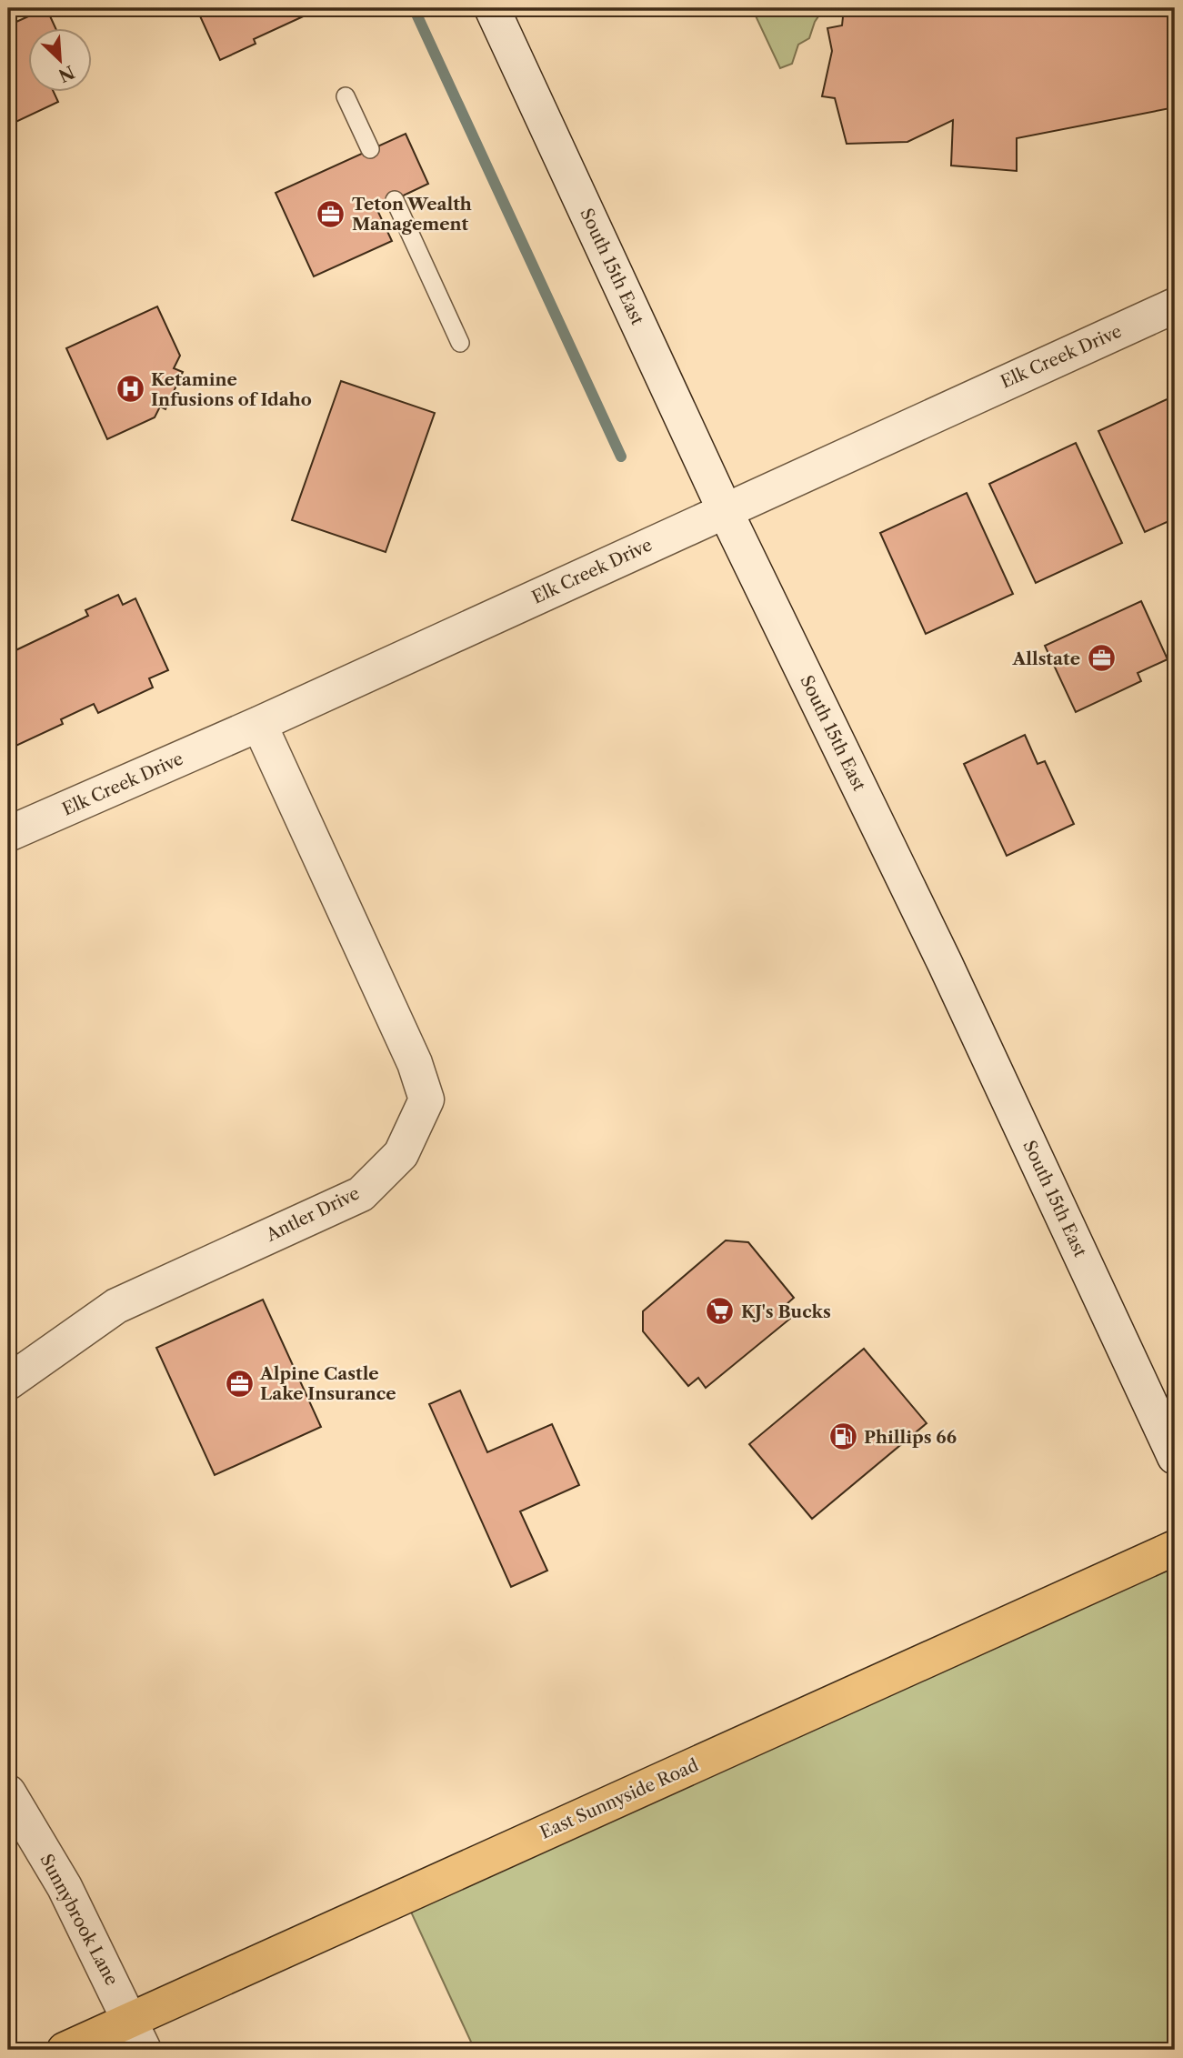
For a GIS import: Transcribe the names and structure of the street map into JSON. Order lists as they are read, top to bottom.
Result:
{
  "streets": {
    "main road": ["East Sunnyside Road"],
    "street": [
      "South 15th East",
      "Elk Creek Drive",
      "Antler Drive",
      "Sunnybrook Lane"
    ]
  },
  "crossings": [
    ["South 15th East", "Elk Creek Drive"],
    ["Elk Creek Drive", "Antler Drive"],
    ["East Sunnyside Road", "Sunnybrook Lane"]
  ],
  "places": {
    "office": ["Teton Wealth Management", "Allstate", "Alpine Castle Lake Insurance"],
    "hospital": ["Ketamine Infusions of Idaho"],
    "supermarket": ["KJ's Bucks"],
    "fuel station": ["Phillips 66"]
  },
  "north": "bottom right"
}
